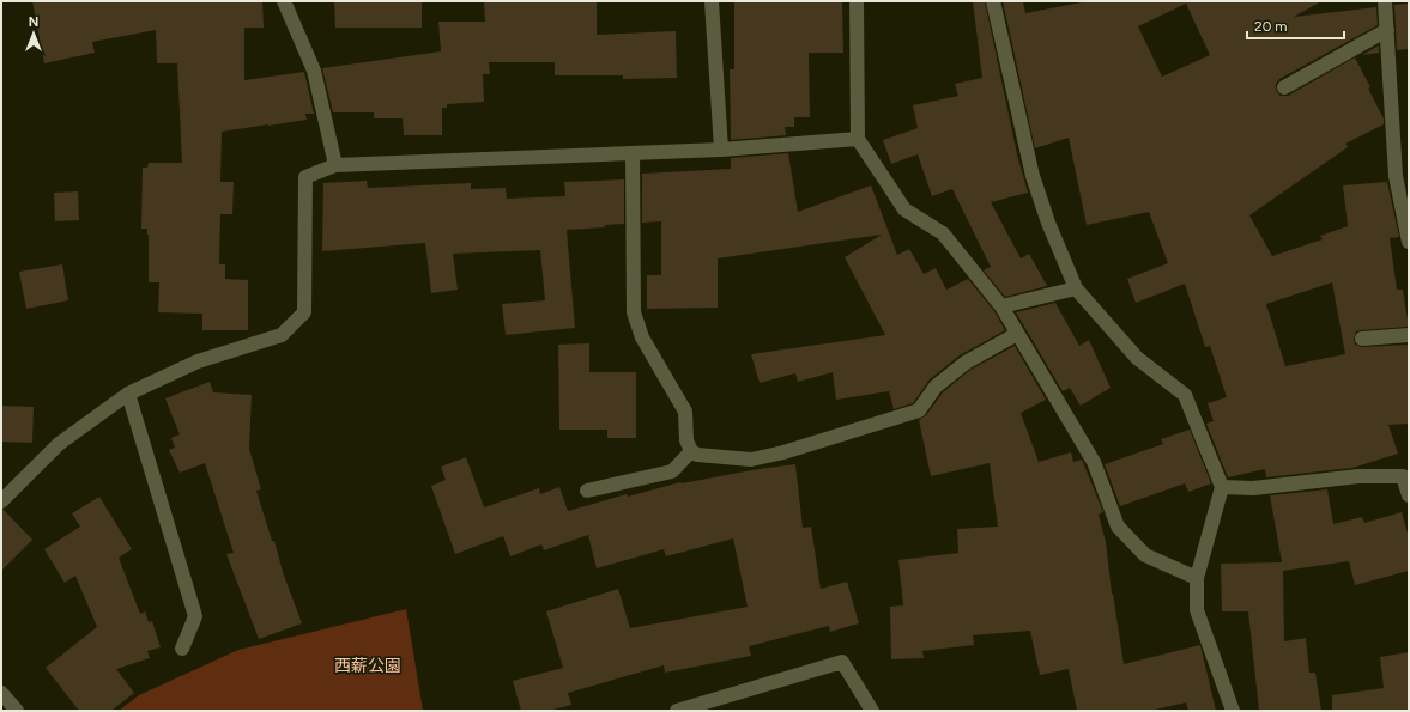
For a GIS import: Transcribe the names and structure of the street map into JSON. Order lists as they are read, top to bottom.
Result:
{
  "parks": ["西薪公園"],
  "scale_bar": "20 m",
  "north": "top"
}
